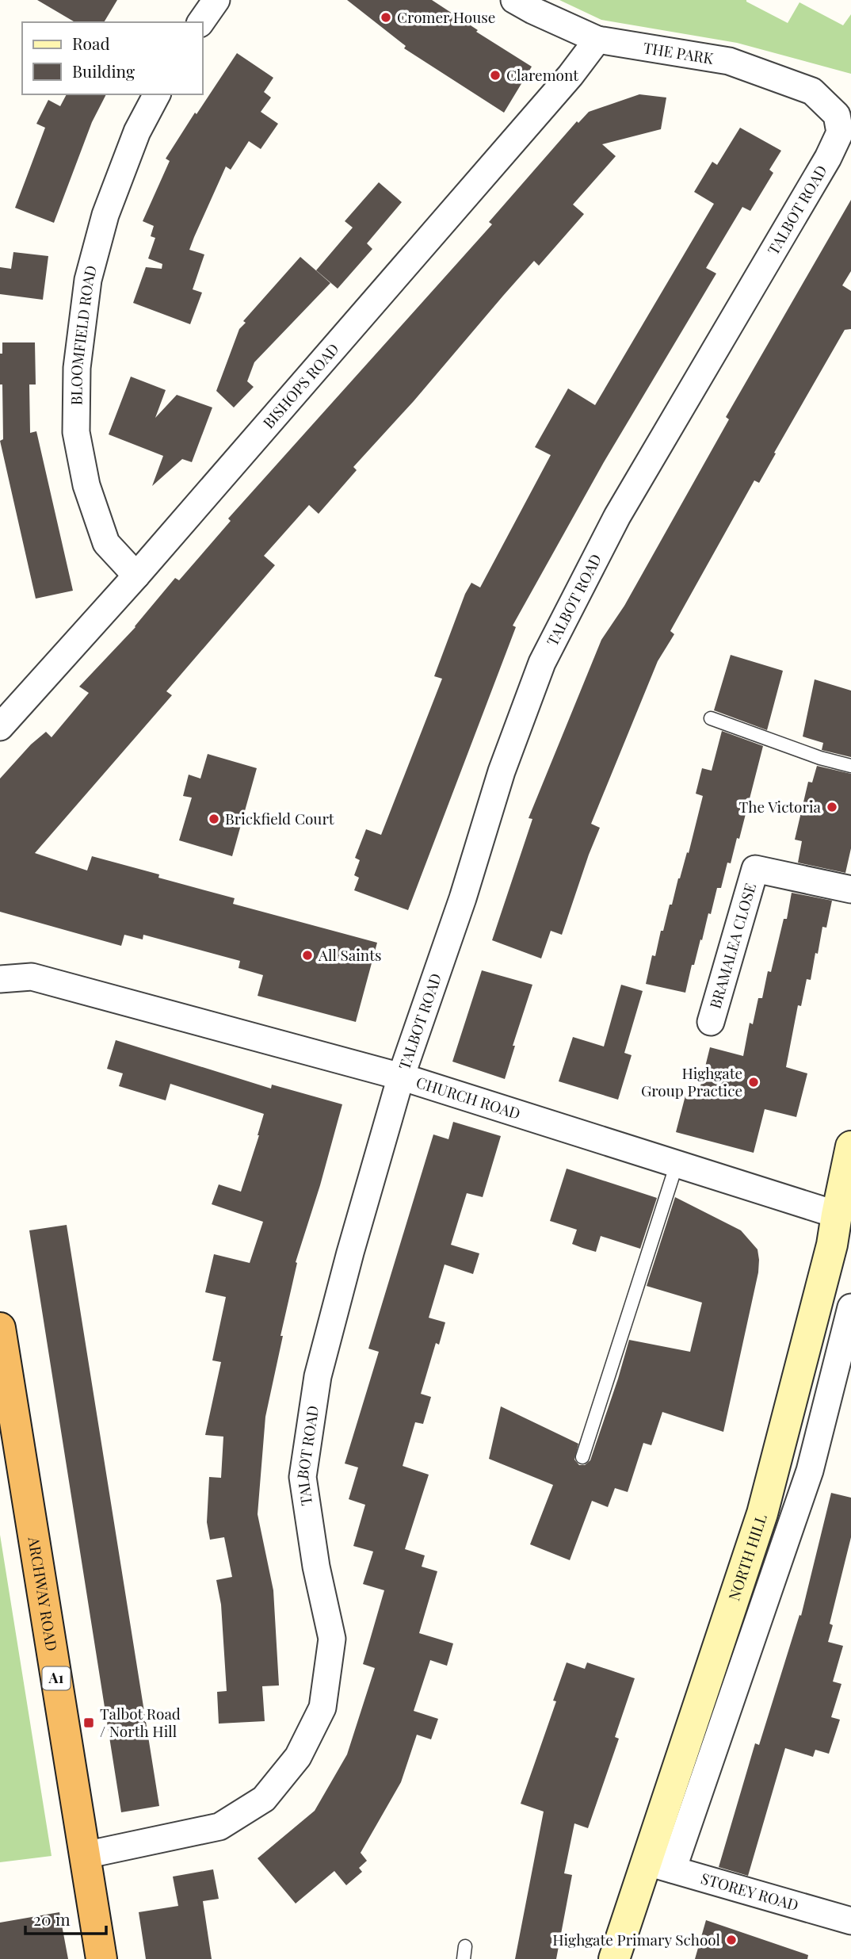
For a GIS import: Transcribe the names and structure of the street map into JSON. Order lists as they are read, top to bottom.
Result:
{
  "streets": {
    "highway": ["ARCHWAY ROAD", "A1"],
    "main road": ["NORTH HILL"],
    "street": [
      "THE PARK",
      "TALBOT ROAD",
      "BLOOMFIELD ROAD",
      "BISHOPS ROAD",
      "BRAMALEA CLOSE",
      "CHURCH ROAD",
      "STOREY ROAD"
    ]
  },
  "crossings": [
    ["THE PARK", "TALBOT ROAD"],
    ["THE PARK", "BISHOPS ROAD"],
    ["TALBOT ROAD", "CHURCH ROAD"],
    ["TALBOT ROAD", "ARCHWAY ROAD"],
    ["BLOOMFIELD ROAD", "BISHOPS ROAD"],
    ["CHURCH ROAD", "NORTH HILL"],
    ["NORTH HILL", "STOREY ROAD"]
  ],
  "places": {
    "other": [
      "Cromer House",
      "Claremont",
      "The Victoria",
      "Brickfield Court",
      "All Saints",
      "Highgate Group Practice",
      "Highgate Primary School"
    ],
    "transit": ["Talbot Road / North Hill"]
  },
  "legend": ["Road", "Building"],
  "scale_bar": "20 m"
}
